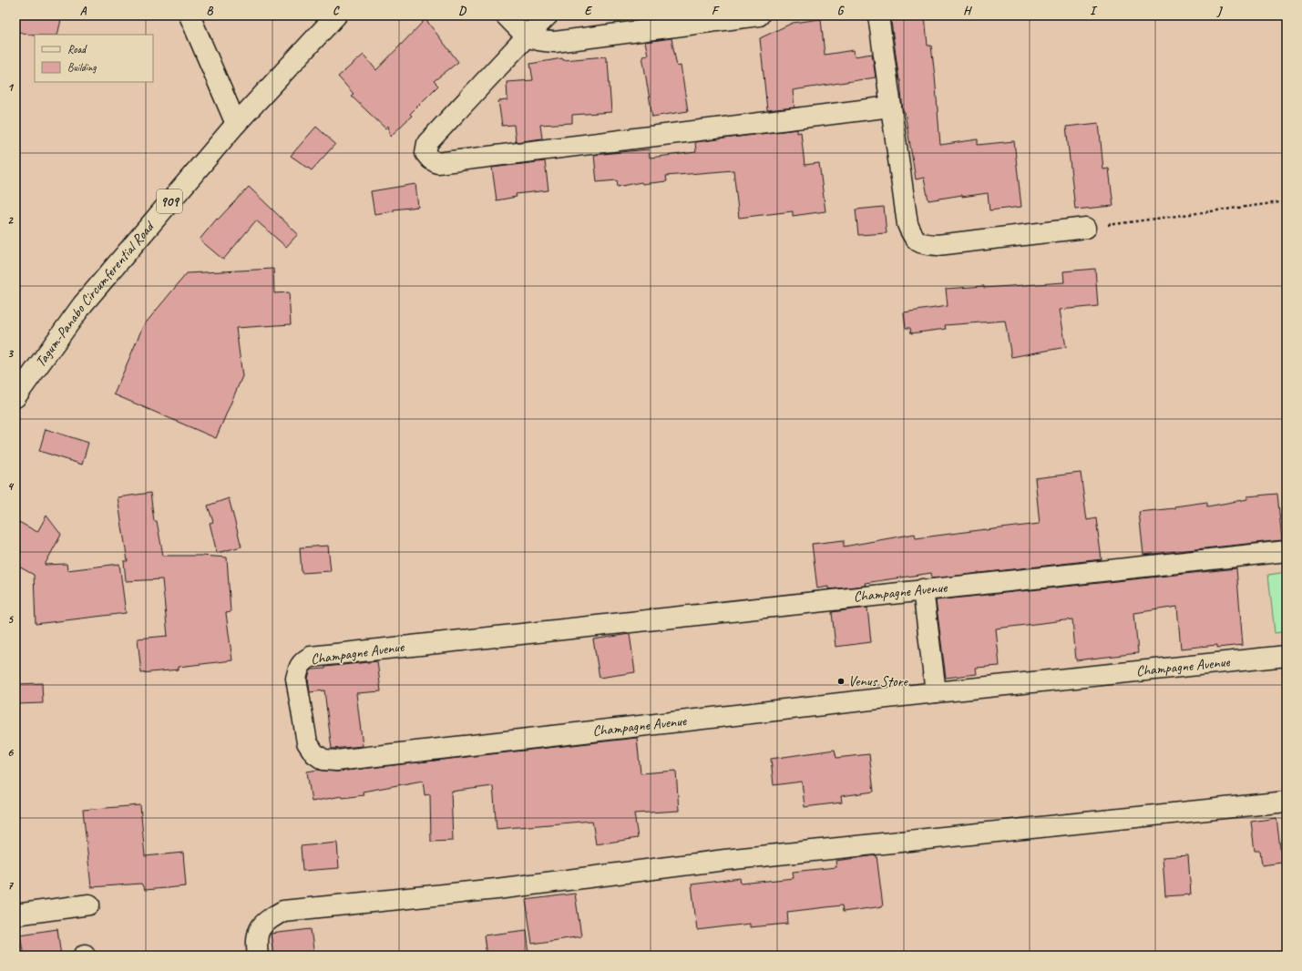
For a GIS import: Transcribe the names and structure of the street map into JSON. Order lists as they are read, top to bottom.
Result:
{
  "streets": {
    "street": ["909", "Tagum-Panabo Circumferential Road", "Champagne Avenue"]
  },
  "places": ["Venus Store"],
  "legend": ["Road", "Building"],
  "grid": {
    "columns": [
      "A",
      "B",
      "C",
      "D",
      "E",
      "F",
      "G",
      "H",
      "I",
      "J"
    ],
    "rows": [
      "1",
      "2",
      "3",
      "4",
      "5",
      "6",
      "7"
    ]
  }
}
